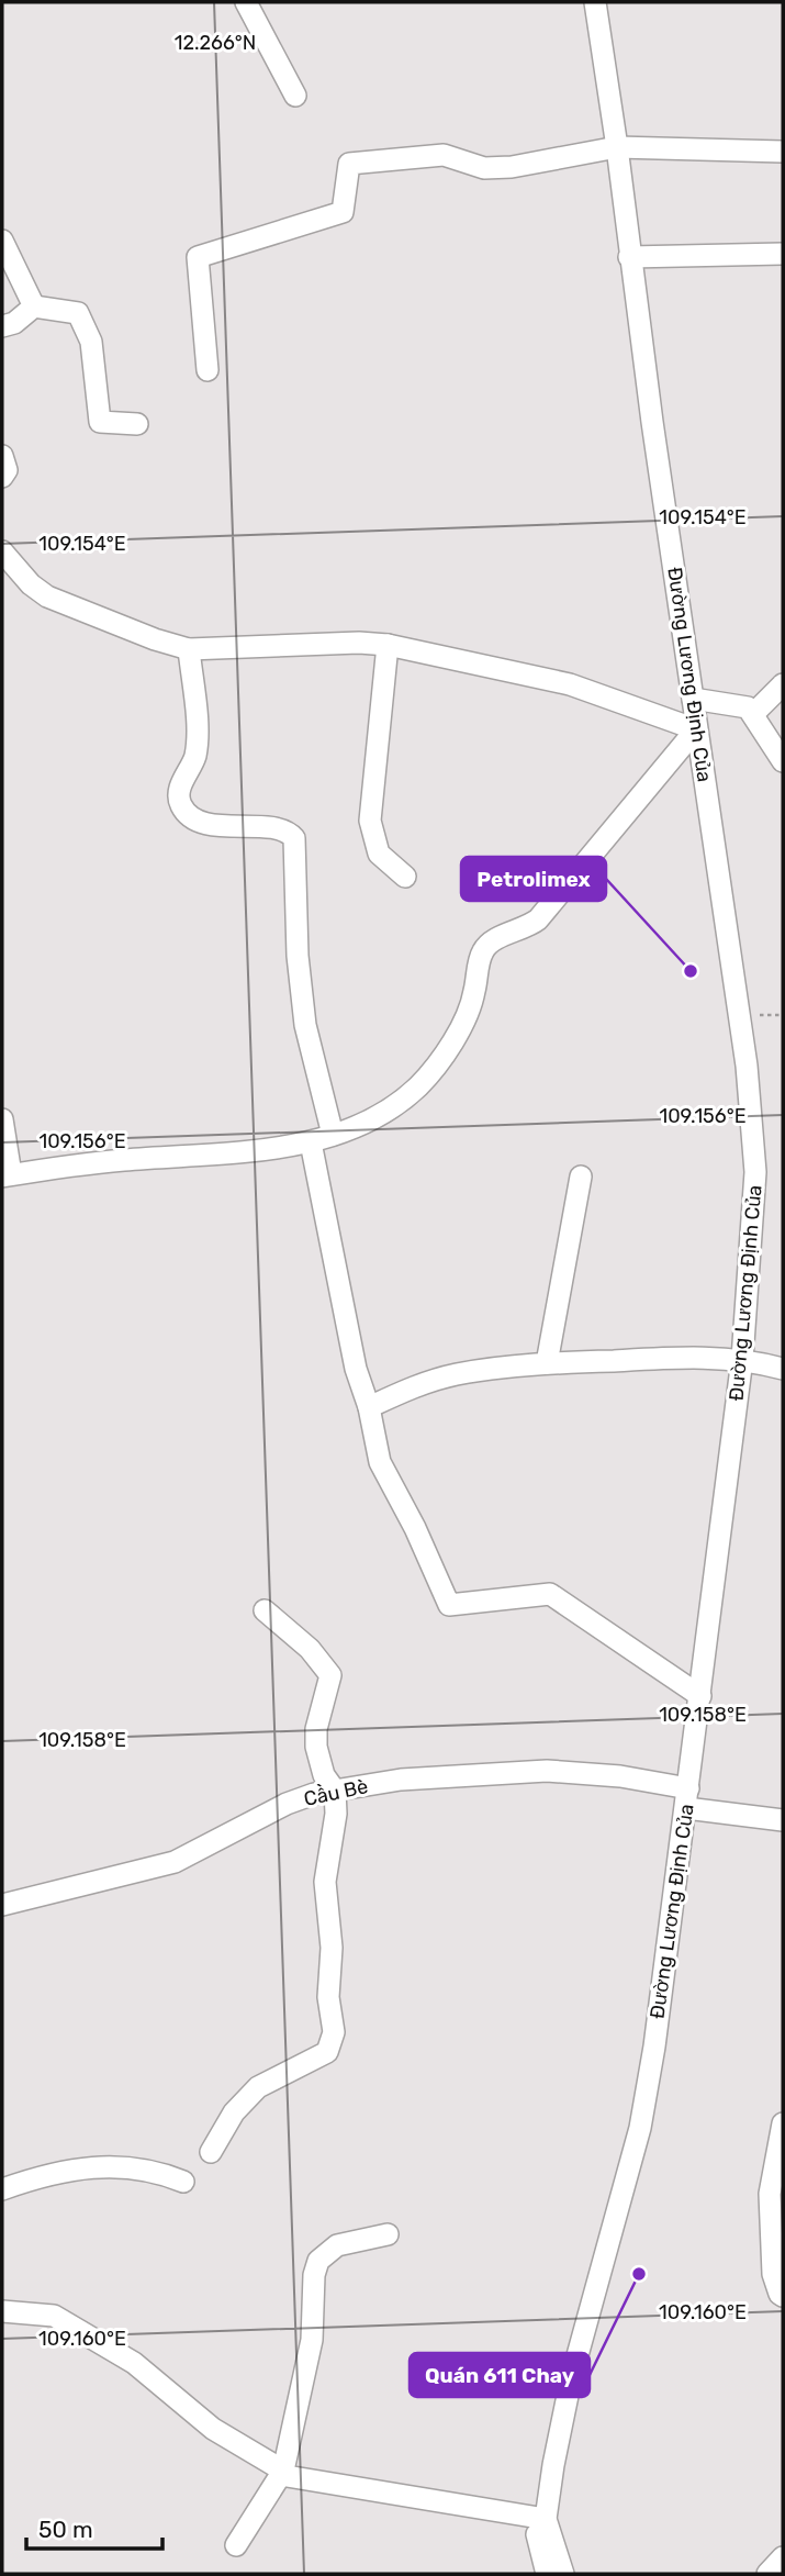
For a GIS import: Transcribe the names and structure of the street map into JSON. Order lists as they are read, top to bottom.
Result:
{
  "streets": {
    "street": ["Đường Lương Định Của", "Cầu Bè"]
  },
  "crossings": [
    ["Đường Lương Định Của", "Cầu Bè"]
  ],
  "places": ["Petrolimex", "Quán 611 Chay"],
  "scale_bar": "50 m",
  "coordinates": [
    "12.266°N",
    "109.154°E",
    "109.156°E",
    "109.158°E",
    "109.160°E"
  ]
}
